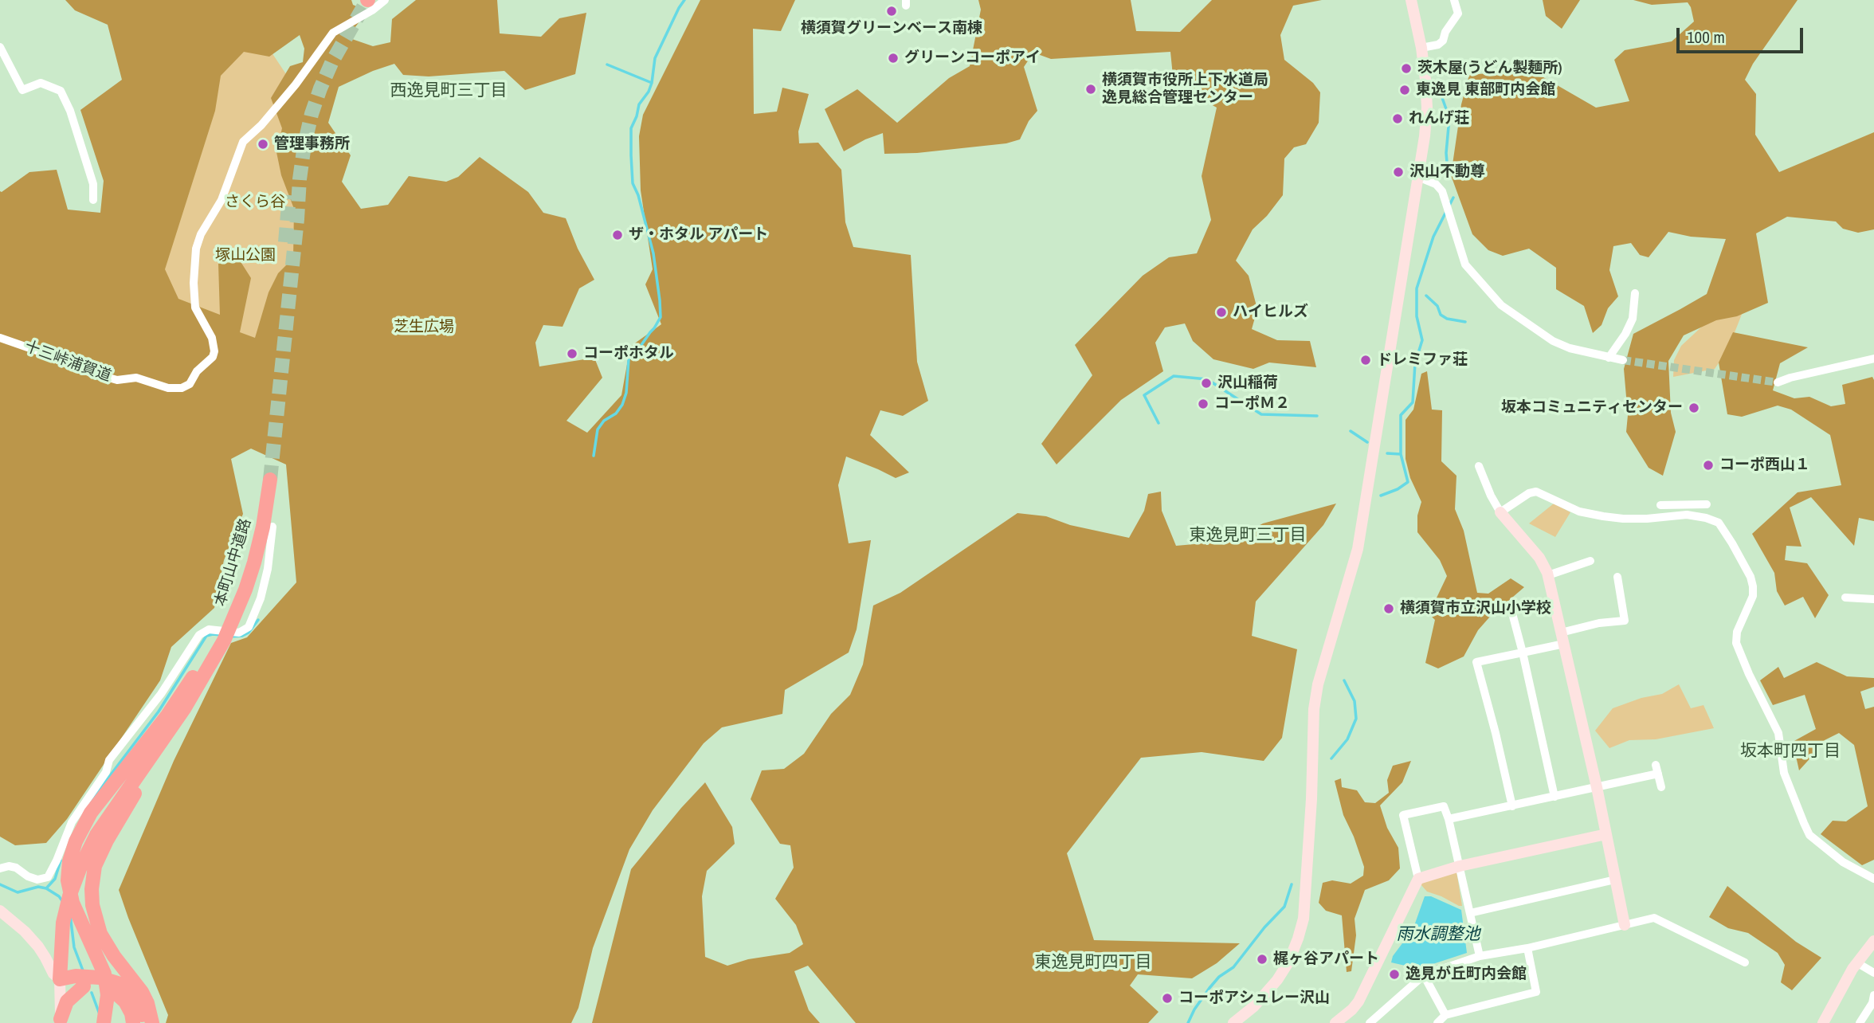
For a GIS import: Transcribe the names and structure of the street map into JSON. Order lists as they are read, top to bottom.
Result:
{
  "streets": {
    "highway": ["本町山中道路"],
    "street": ["十三峠浦賀道"]
  },
  "districts": [
    "西逸見町三丁目",
    "東逸見町三丁目",
    "坂本町四丁目",
    "東逸見町四丁目"
  ],
  "water": ["雨水調整池"],
  "parks": ["さくら谷", "塚山公園", "芝生広場"],
  "places": [
    "横須賀グリーンベース南棟",
    "グリーンコーポアイ",
    "茨木屋(うどん製麺所)",
    "横須賀市役所上下水道局 逸見総合管理センター",
    "東逸見 東部町内会館",
    "れんげ荘",
    "管理事務所",
    "沢山不動尊",
    "ザ・ホタル アパート",
    "ハイヒルズ",
    "コーポホタル",
    "ドレミファ荘",
    "沢山稲荷",
    "コーポＭ２",
    "坂本コミュニティセンター",
    "コーポ西山１",
    "横須賀市立沢山小学校",
    "梶ヶ谷アパート",
    "逸見が丘町内会館",
    "コーポアシュレー沢山"
  ],
  "scale_bar": "100 m"
}
